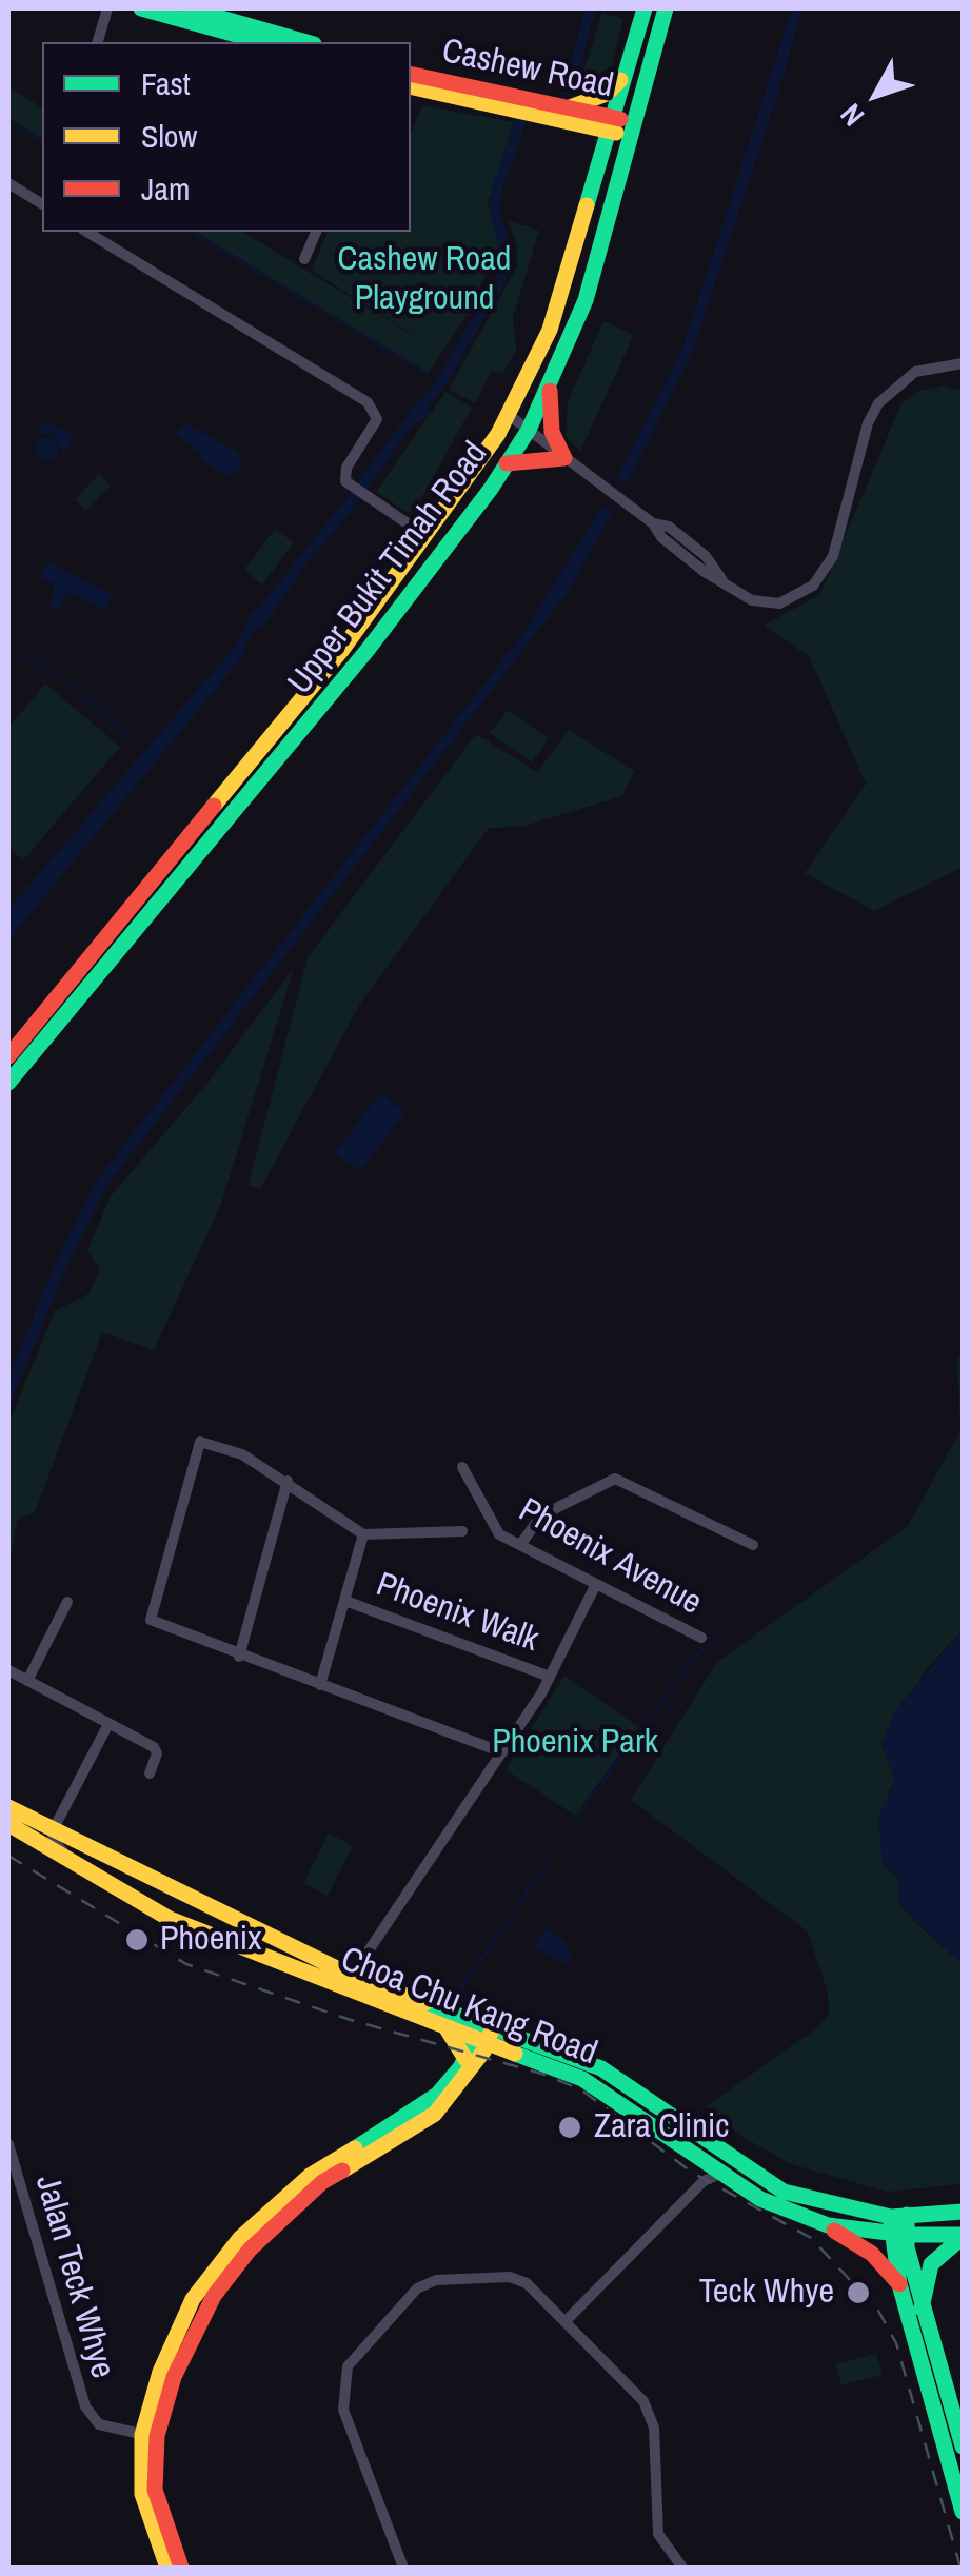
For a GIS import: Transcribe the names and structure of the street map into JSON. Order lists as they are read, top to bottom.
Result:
{
  "streets": {
    "main road": ["Cashew Road", "Upper Bukit Timah Road", "Choa Chu Kang Road"],
    "street": ["Phoenix Avenue", "Phoenix Walk", "Jalan Teck Whye"]
  },
  "crossings": [
    ["Cashew Road", "Upper Bukit Timah Road"]
  ],
  "parks": ["Cashew Road Playground", "Phoenix Park"],
  "places": ["Phoenix", "Zara Clinic", "Teck Whye"],
  "legend": ["Fast", "Slow", "Jam"],
  "north": "bottom left"
}
